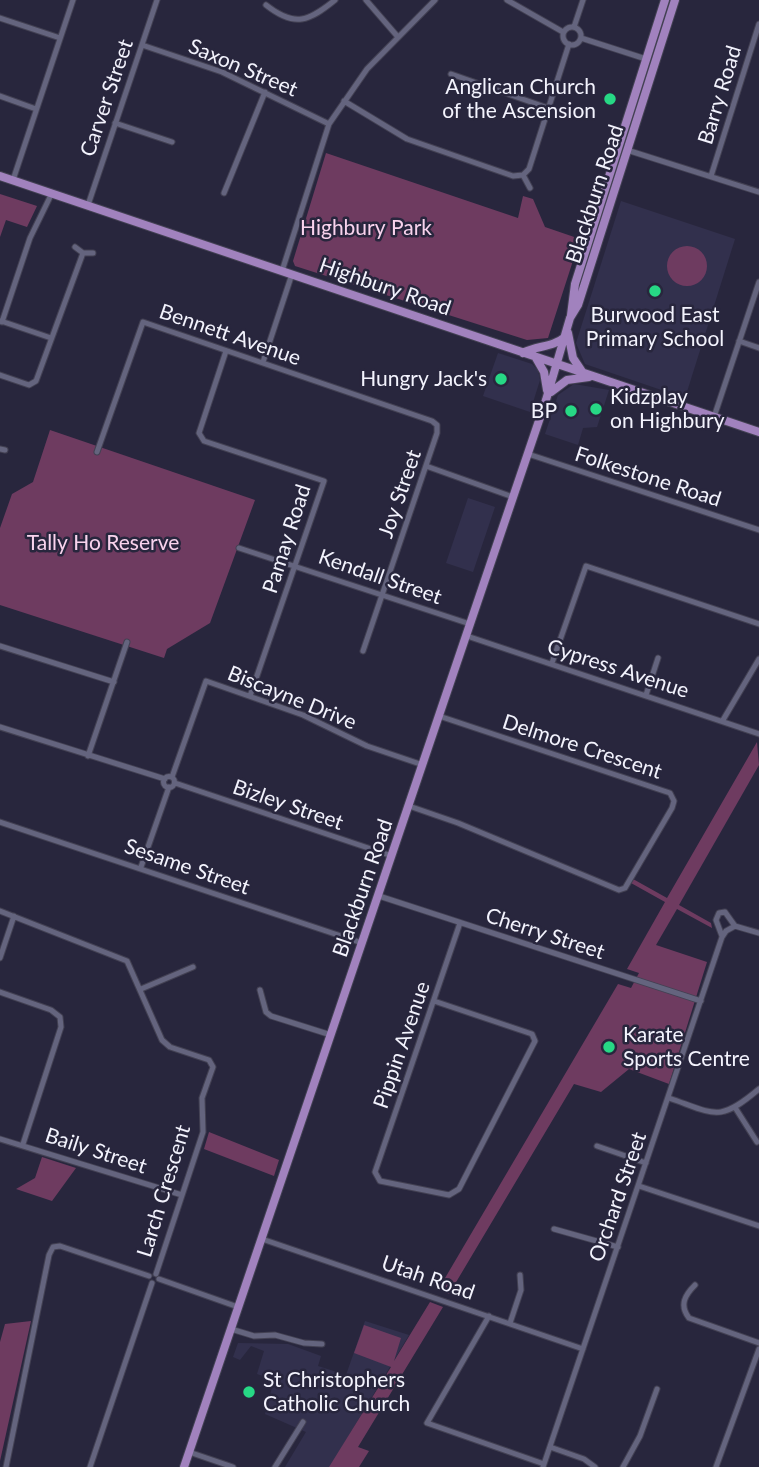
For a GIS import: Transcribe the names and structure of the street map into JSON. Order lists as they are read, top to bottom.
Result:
{
  "streets": {
    "main road": ["Blackburn Road", "Highbury Road"],
    "street": [
      "Saxon Street",
      "Barry Road",
      "Carver Street",
      "Bennett Avenue",
      "Folkestone Road",
      "Joy Street",
      "Pamay Road",
      "Kendall Street",
      "Cypress Avenue",
      "Biscayne Drive",
      "Delmore Crescent",
      "Bizley Street",
      "Sesame Street",
      "Cherry Street",
      "Pippin Avenue",
      "Baily Street",
      "Larch Crescent",
      "Orchard Street",
      "Utah Road"
    ]
  },
  "crossings": [
    ["Saxon Street", "Carver Street"],
    ["Carver Street", "Highbury Road"],
    ["Blackburn Road", "Highbury Road"],
    ["Blackburn Road", "Folkestone Road"],
    ["Blackburn Road", "Kendall Street"],
    ["Blackburn Road", "Cypress Avenue"],
    ["Blackburn Road", "Biscayne Drive"],
    ["Blackburn Road", "Delmore Crescent"],
    ["Blackburn Road", "Bizley Street"],
    ["Blackburn Road", "Sesame Street"],
    ["Blackburn Road", "Cherry Street"],
    ["Blackburn Road", "Utah Road"],
    ["Bennett Avenue", "Joy Street"],
    ["Bennett Avenue", "Pamay Road"],
    ["Joy Street", "Kendall Street"],
    ["Pamay Road", "Kendall Street"],
    ["Pamay Road", "Biscayne Drive"],
    ["Biscayne Drive", "Bizley Street"],
    ["Cherry Street", "Pippin Avenue"],
    ["Cherry Street", "Orchard Street"],
    ["Baily Street", "Larch Crescent"],
    ["Orchard Street", "Utah Road"]
  ],
  "parks": ["Highbury Park", "Tally Ho Reserve"],
  "places": [
    "Anglican Church of the Ascension",
    "Burwood East Primary School",
    "Hungry Jack's",
    "Kidzplay on Highbury",
    "BP",
    "Karate Sports Centre",
    "St Christophers Catholic Church"
  ]
}
